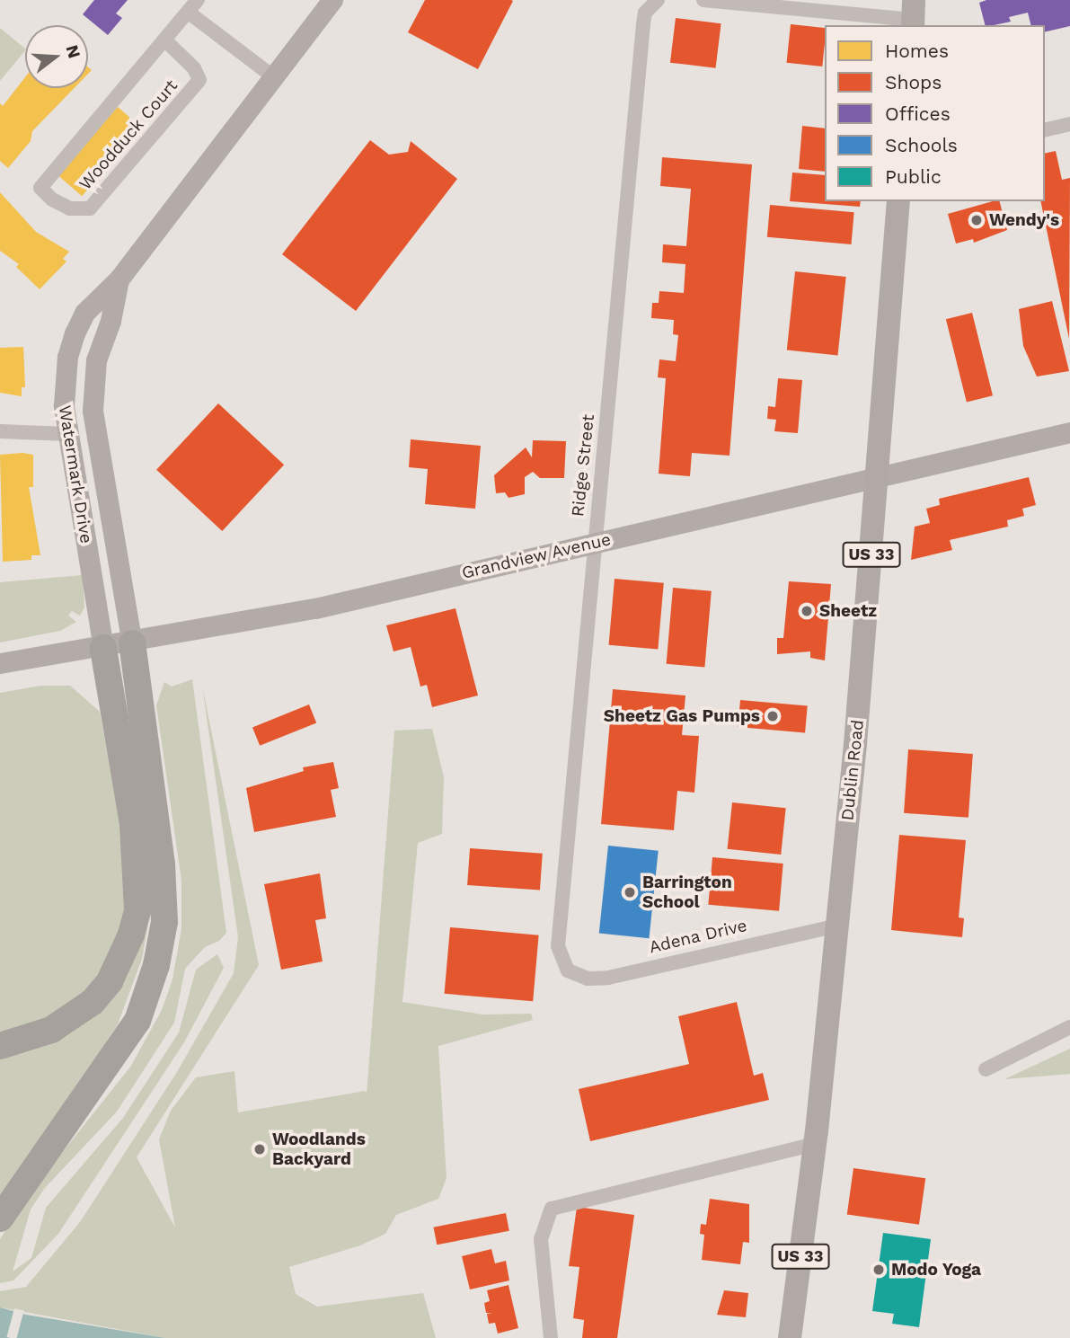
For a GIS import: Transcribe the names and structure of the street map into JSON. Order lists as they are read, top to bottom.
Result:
{
  "streets": {
    "main road": ["US 33", "Dublin Road"],
    "street": [
      "Woodduck Court",
      "Ridge Street",
      "Watermark Drive",
      "Grandview Avenue",
      "Adena Drive"
    ]
  },
  "crossings": [
    ["Ridge Street", "Grandview Avenue"],
    ["Ridge Street", "Adena Drive"],
    ["Watermark Drive", "Grandview Avenue"],
    ["Grandview Avenue", "Dublin Road"],
    ["Dublin Road", "Adena Drive"]
  ],
  "places": [
    "Wendy's",
    "Sheetz",
    "Sheetz Gas Pumps",
    "Barrington School",
    "Woodlands Backyard",
    "Modo Yoga"
  ],
  "legend": [
    "Homes",
    "Shops",
    "Offices",
    "Schools",
    "Public"
  ],
  "north": "right"
}
